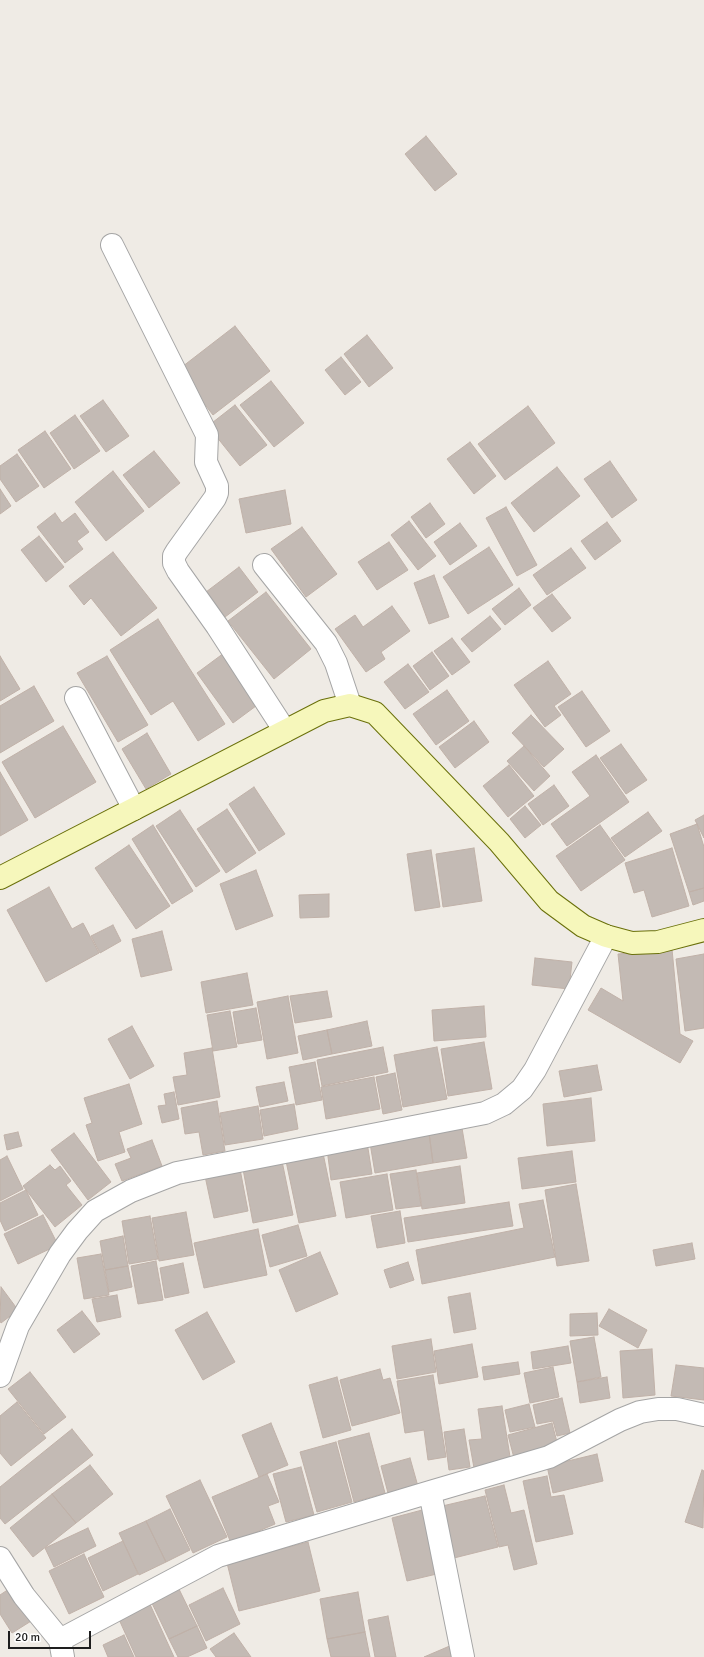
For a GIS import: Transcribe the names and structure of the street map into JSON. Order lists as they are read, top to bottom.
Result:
{
  "scale_bar": "20 m"
}
